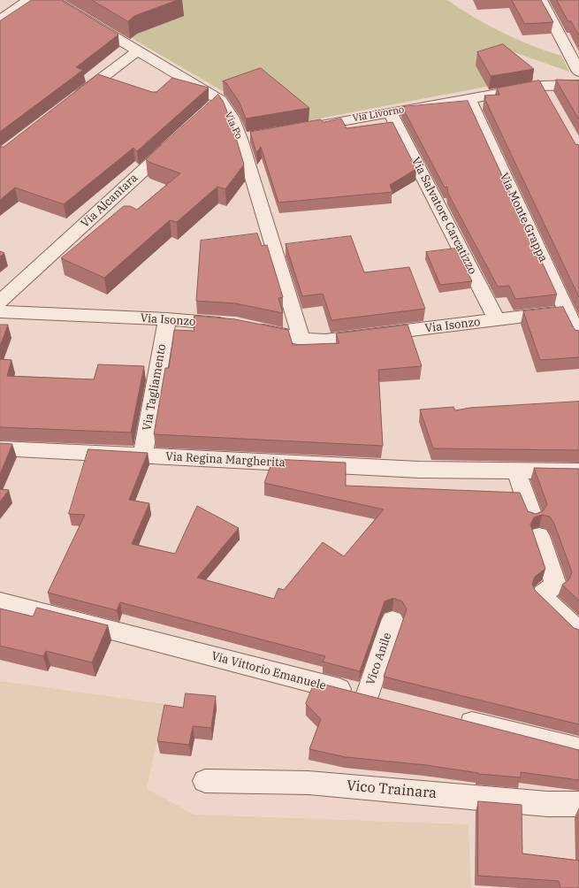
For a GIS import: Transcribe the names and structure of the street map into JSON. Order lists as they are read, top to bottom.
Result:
{
  "streets": {
    "street": [
      "Via Livorno",
      "Via Po",
      "Via Alcantara",
      "Via Salvatore Carcatizzo",
      "Via Monte Grappa",
      "Via Isonzo",
      "Via Tagliamento",
      "Via Regina Margherita",
      "Vico Anile",
      "Via Vittorio Emanuele",
      "Vico Trainara"
    ]
  },
  "crossings": [
    ["Via Livorno", "Via Salvatore Carcatizzo"],
    ["Via Livorno", "Via Monte Grappa"],
    ["Via Po", "Via Isonzo"],
    ["Via Salvatore Carcatizzo", "Via Isonzo"],
    ["Via Monte Grappa", "Via Isonzo"],
    ["Via Isonzo", "Via Tagliamento"],
    ["Via Tagliamento", "Via Regina Margherita"],
    ["Vico Anile", "Via Vittorio Emanuele"]
  ]
}
